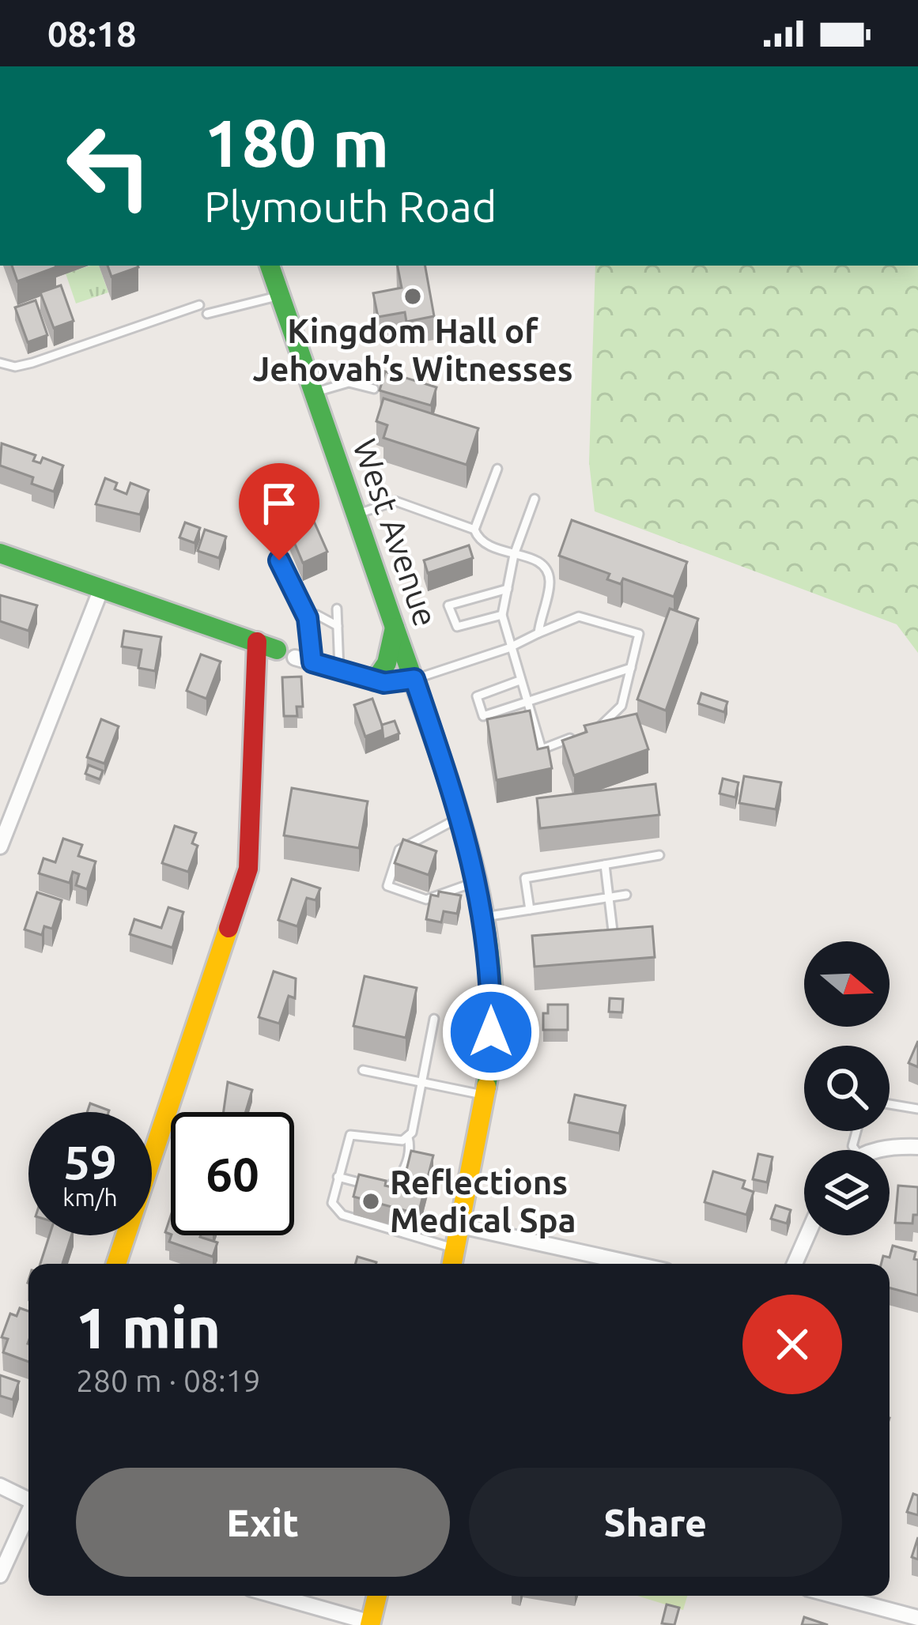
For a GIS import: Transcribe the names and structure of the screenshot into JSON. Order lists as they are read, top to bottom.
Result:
{
  "streets": {
    "main road": ["West Avenue"]
  },
  "places": ["Kingdom Hall of Jehovah’s Witnesses", "Reflections Medical Spa"],
  "north": "right",
  "page": {
    "status": "08:18",
    "turn": ["180 m", "Plymouth Road"],
    "speed": "59 km/h",
    "limit": "60",
    "heading": ["1 min", "280 m · 08:19"],
    "buttons": ["Exit", "Share"]
  }
}
